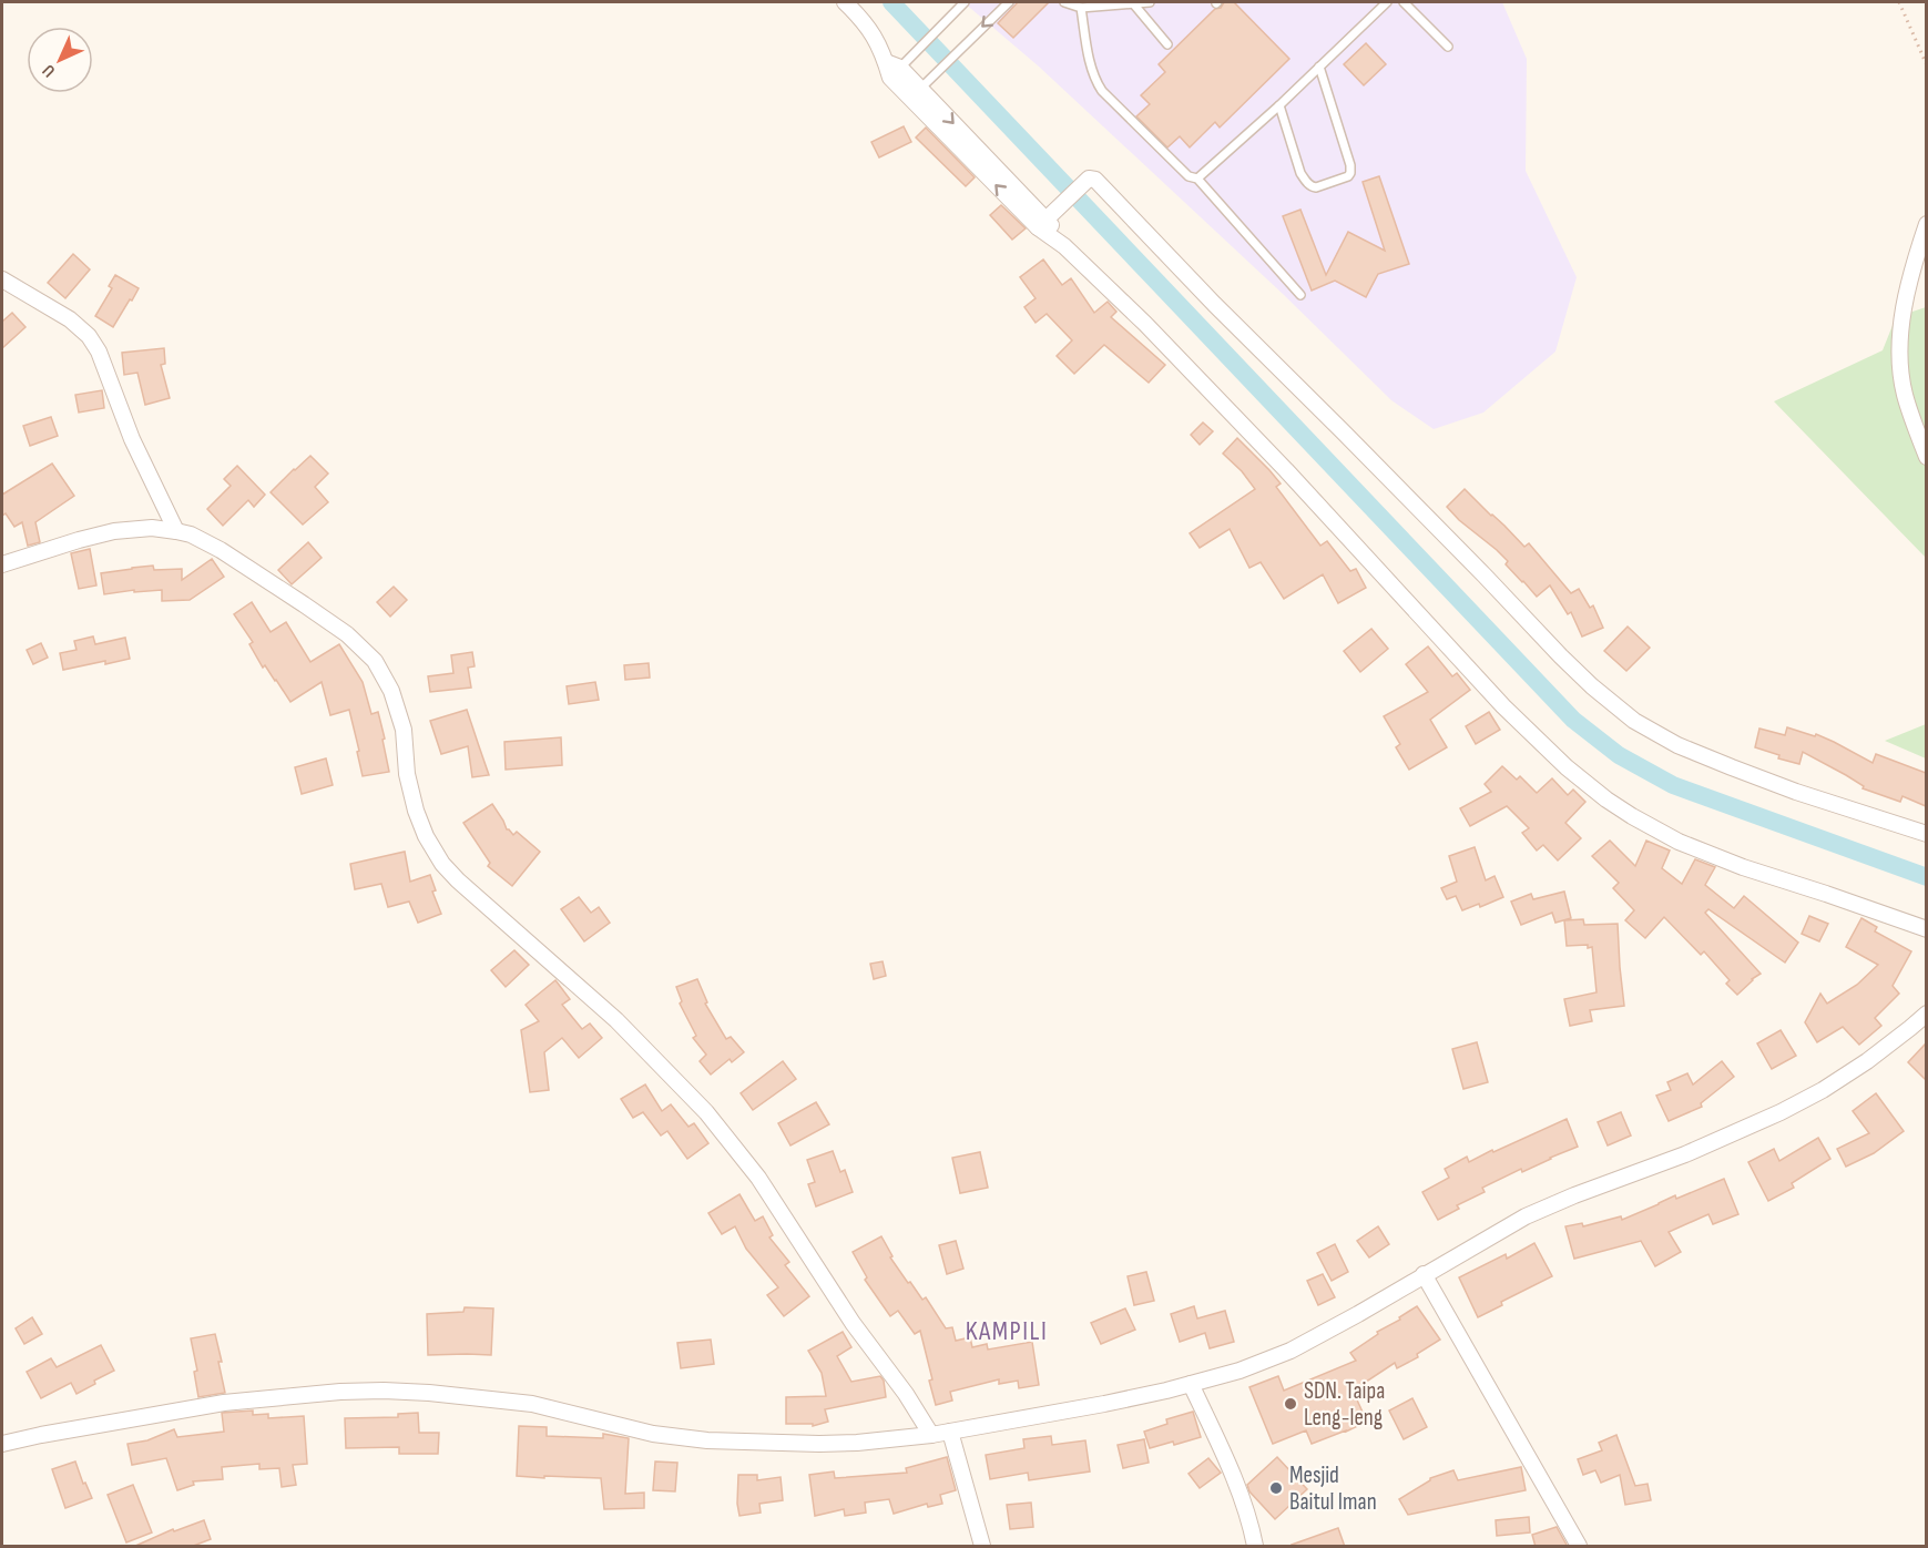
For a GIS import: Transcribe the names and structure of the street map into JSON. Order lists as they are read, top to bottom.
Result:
{
  "districts": ["KAMPILI"],
  "places": ["SDN. Taipa Leng-leng", "Mesjid Baitul Iman"],
  "north": "bottom left"
}
